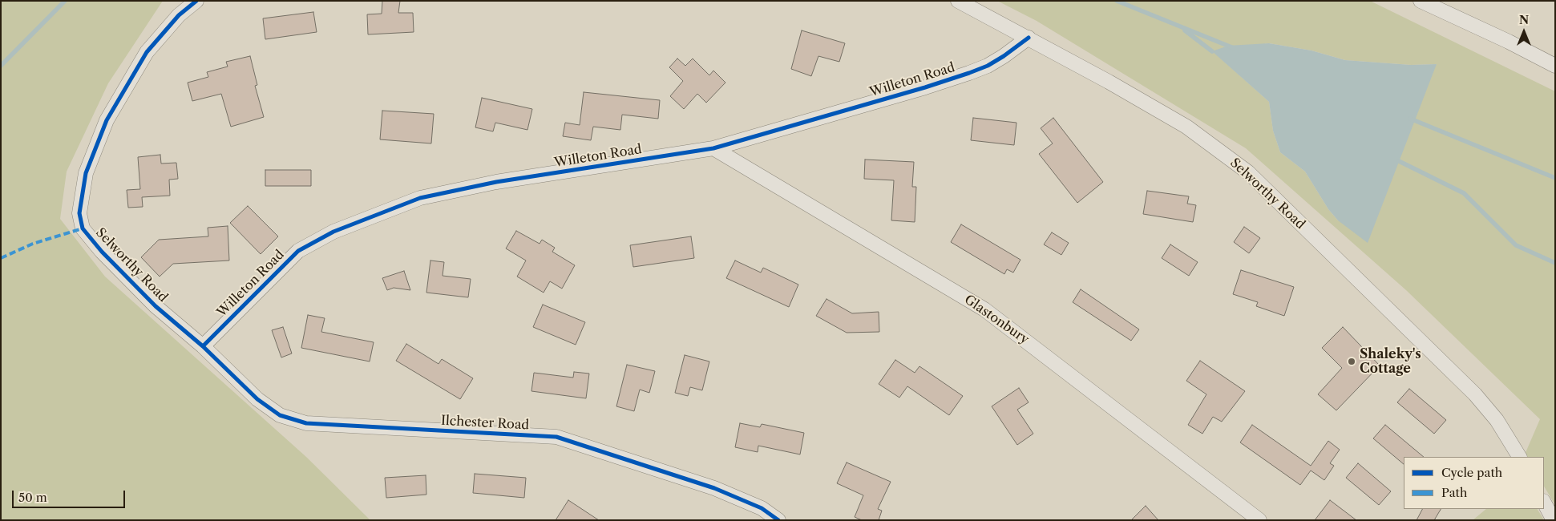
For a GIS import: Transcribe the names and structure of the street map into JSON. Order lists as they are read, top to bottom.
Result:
{
  "streets": {
    "street": [
      "Willeton Road",
      "Selworthy Road",
      "Glastonbury",
      "Ilchester Road"
    ]
  },
  "crossings": [
    ["Willeton Road", "Selworthy Road"],
    ["Willeton Road", "Glastonbury"],
    ["Willeton Road", "Ilchester Road"],
    ["Selworthy Road", "Ilchester Road"]
  ],
  "places": ["Shaleky's Cottage"],
  "legend": ["Cycle path", "Path"],
  "scale_bar": "50 m",
  "north": "top"
}
